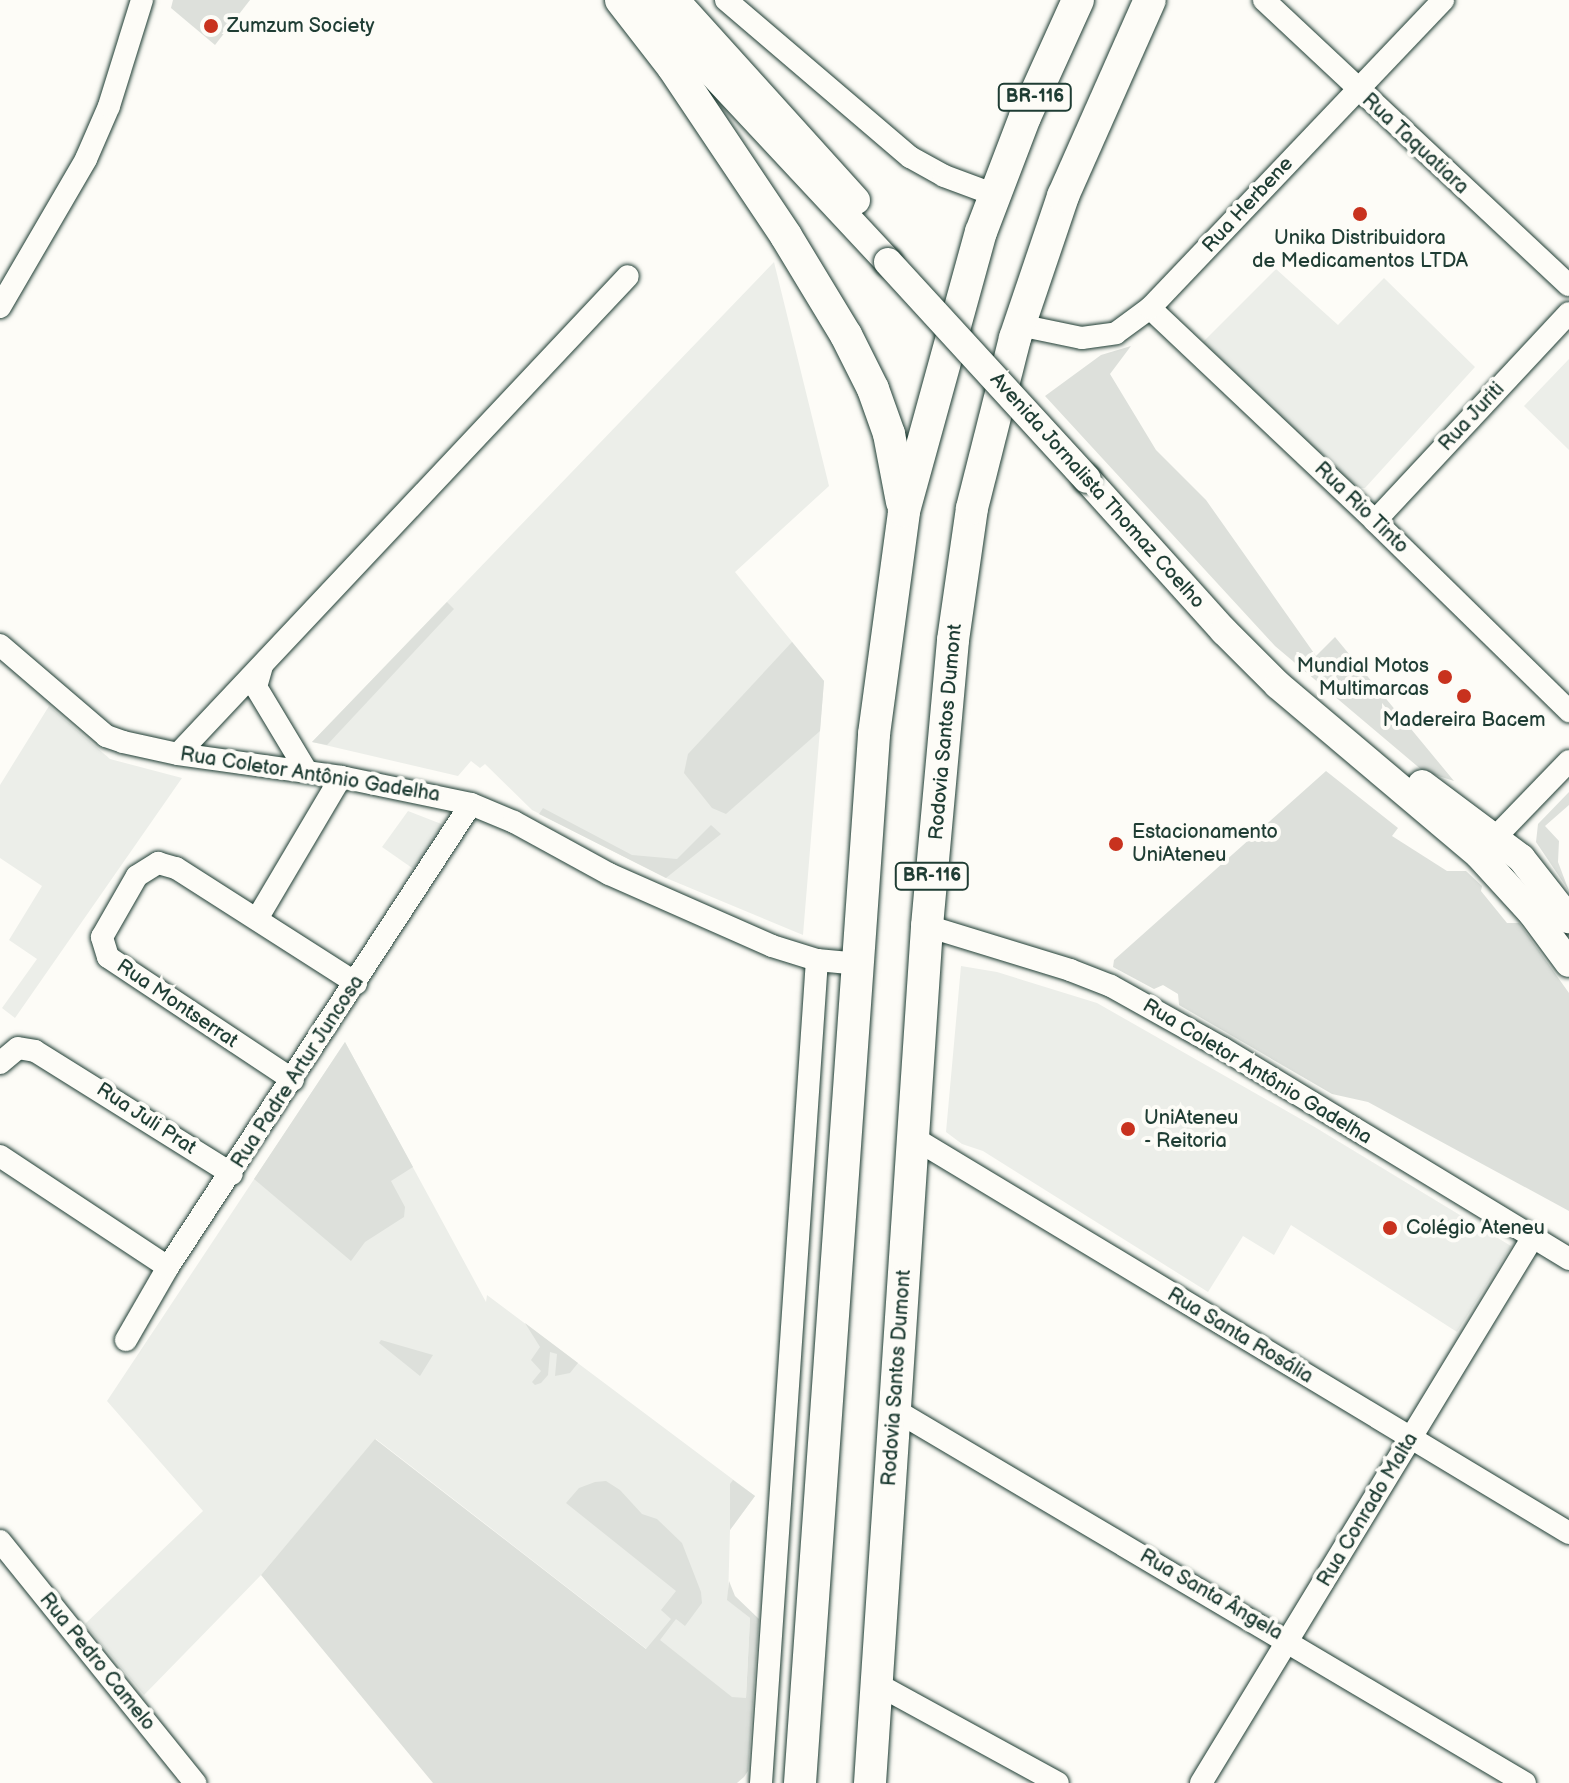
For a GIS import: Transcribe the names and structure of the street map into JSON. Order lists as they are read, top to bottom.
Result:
{
  "streets": {
    "highway": ["BR-116", "Rodovia Santos Dumont"],
    "main road": ["Avenida Jornalista Thomaz Coelho"],
    "street": [
      "Rua Taquatiara",
      "Rua Herbene",
      "Rua Juriti",
      "Rua Rio Tinto",
      "Rua Coletor Antônio Gadelha",
      "Rua Montserrat",
      "Rua Padre Artur Juncosa",
      "Rua Juli Prat",
      "Rua Santa Rosália",
      "Rua Conrado Malta",
      "Rua Santa Ângela",
      "Rua Pedro Camelo"
    ]
  },
  "crossings": [
    ["BR-116", "Rua Coletor Antônio Gadelha"],
    ["Rua Taquatiara", "Rua Herbene"],
    ["Rua Herbene", "Rua Rio Tinto"],
    ["Rua Herbene", "Rodovia Santos Dumont"],
    ["Rua Juriti", "Rua Rio Tinto"],
    ["Rodovia Santos Dumont", "Rua Coletor Antônio Gadelha"],
    ["Rodovia Santos Dumont", "Rua Santa Rosália"],
    ["Rodovia Santos Dumont", "Rua Santa Ângela"],
    ["Rua Coletor Antônio Gadelha", "Rua Padre Artur Juncosa"],
    ["Rua Coletor Antônio Gadelha", "Rua Conrado Malta"],
    ["Rua Montserrat", "Rua Padre Artur Juncosa"],
    ["Rua Padre Artur Juncosa", "Rua Juli Prat"],
    ["Rua Santa Rosália", "Rua Conrado Malta"],
    ["Rua Conrado Malta", "Rua Santa Ângela"]
  ],
  "places": [
    "Zumzum Society",
    "Unika Distribuidora de Medicamentos LTDA",
    "Mundial Motos Multimarcas",
    "Madereira Bacem",
    "Estacionamento UniAteneu",
    "UniAteneu - Reitoria",
    "Colégio Ateneu"
  ]
}
